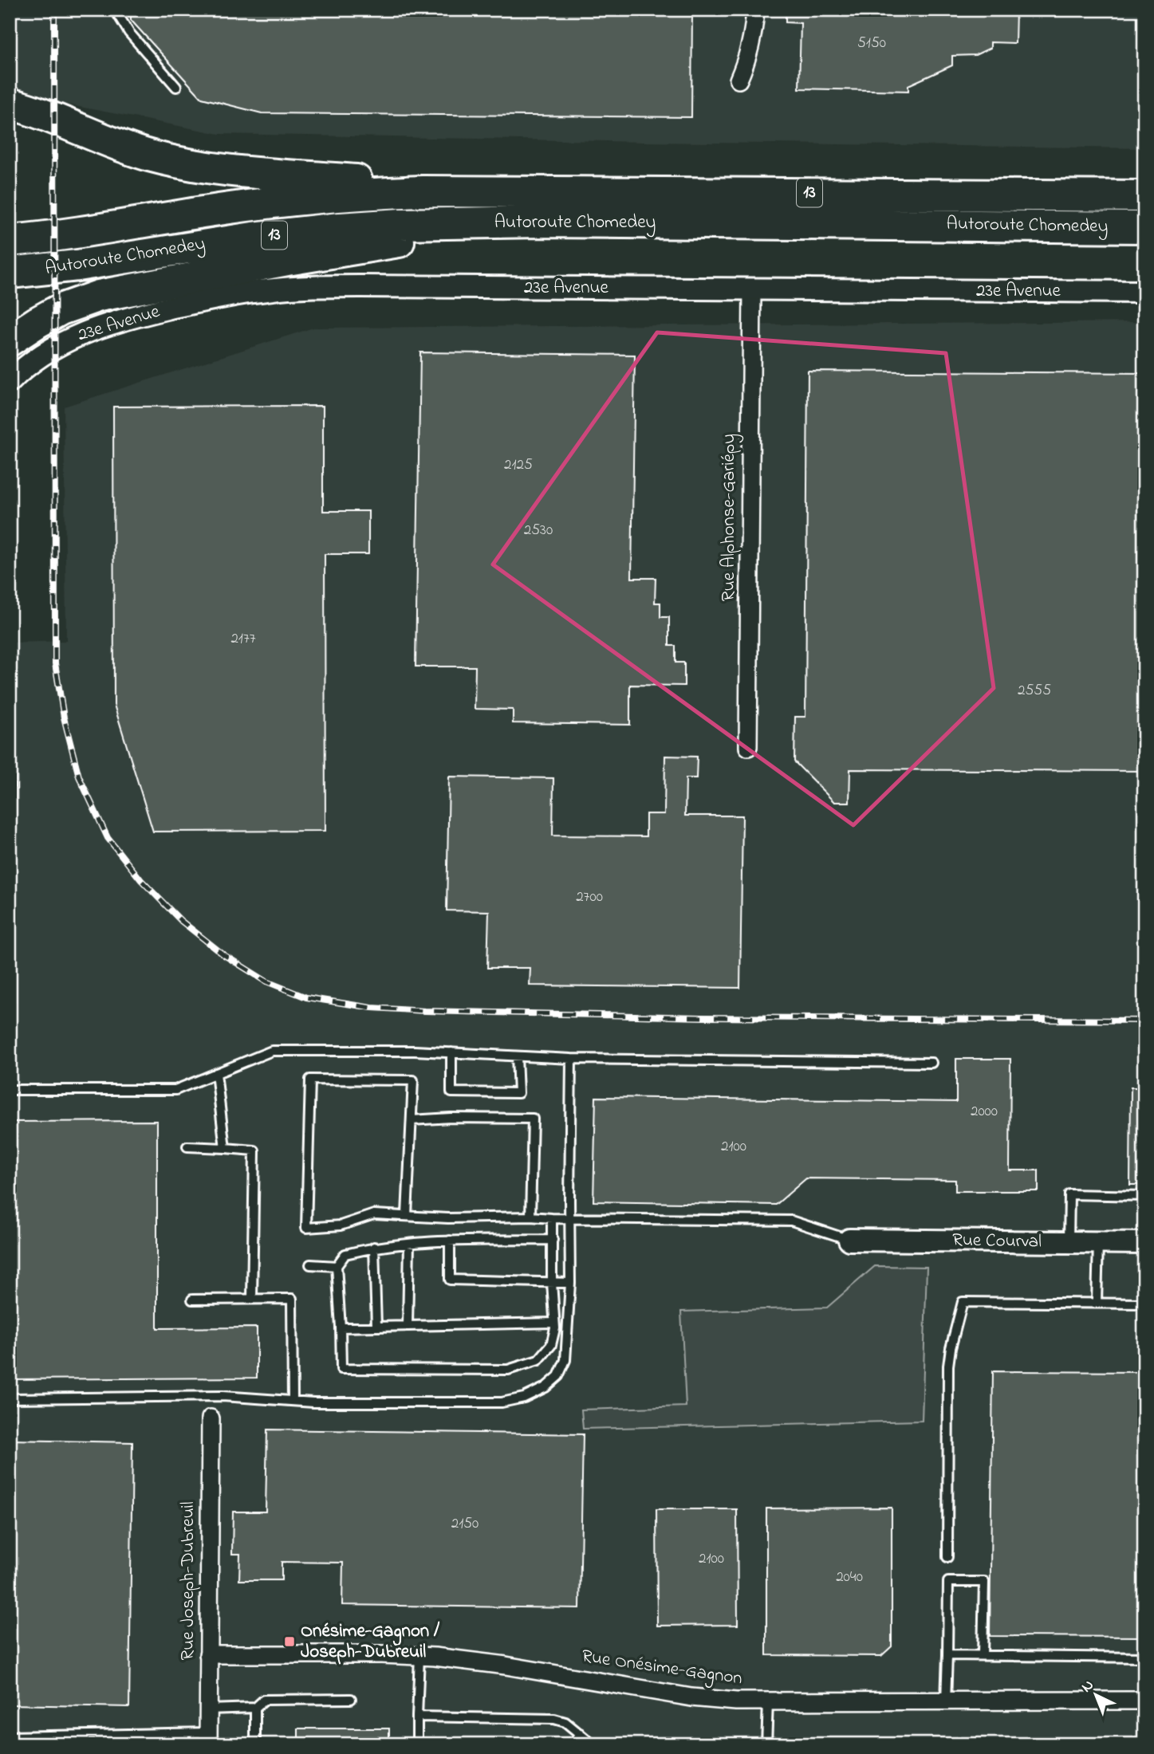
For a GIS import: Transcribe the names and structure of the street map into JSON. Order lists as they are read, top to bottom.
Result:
{
  "streets": {
    "highway": ["13", "Autoroute Chomedey"],
    "street": [
      "23e Avenue",
      "Rue Alphonse-Gariépy",
      "Rue Courval",
      "Rue Joseph-Dubreuil",
      "Rue Onésime-Gagnon"
    ]
  },
  "crossings": [
    ["23e Avenue", "Rue Alphonse-Gariépy"],
    ["Rue Joseph-Dubreuil", "Rue Onésime-Gagnon"]
  ],
  "places": {
    "transit": ["Onésime-Gagnon / Joseph-Dubreuil"]
  },
  "house_numbers": [
    "5150",
    "2125",
    "2530",
    "2177",
    "2555",
    "2700",
    "2000",
    "2100",
    "2150",
    "2100",
    "2040"
  ],
  "north": "top left"
}
